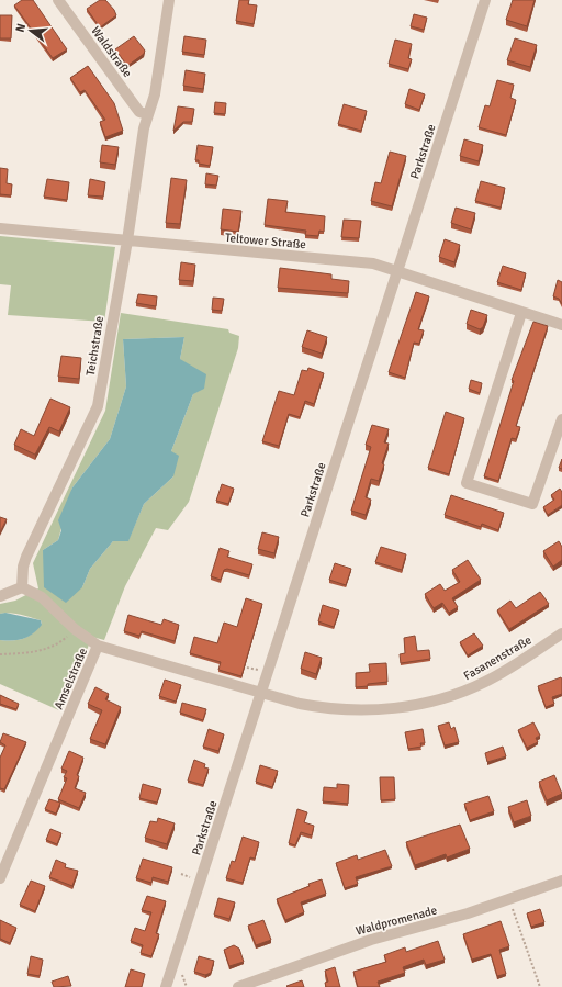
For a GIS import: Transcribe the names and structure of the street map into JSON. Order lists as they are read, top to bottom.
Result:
{
  "streets": {
    "street": [
      "Waldstraße",
      "Parkstraße",
      "Teltower Straße",
      "Teichstraße",
      "Fasanenstraße",
      "Amselstraße",
      "Waldpromenade"
    ]
  },
  "crossings": [
    ["Waldstraße", "Teichstraße"],
    ["Parkstraße", "Teltower Straße"],
    ["Parkstraße", "Fasanenstraße"],
    ["Parkstraße", "Amselstraße"],
    ["Teltower Straße", "Teichstraße"],
    ["Fasanenstraße", "Amselstraße"]
  ],
  "north": "left"
}
